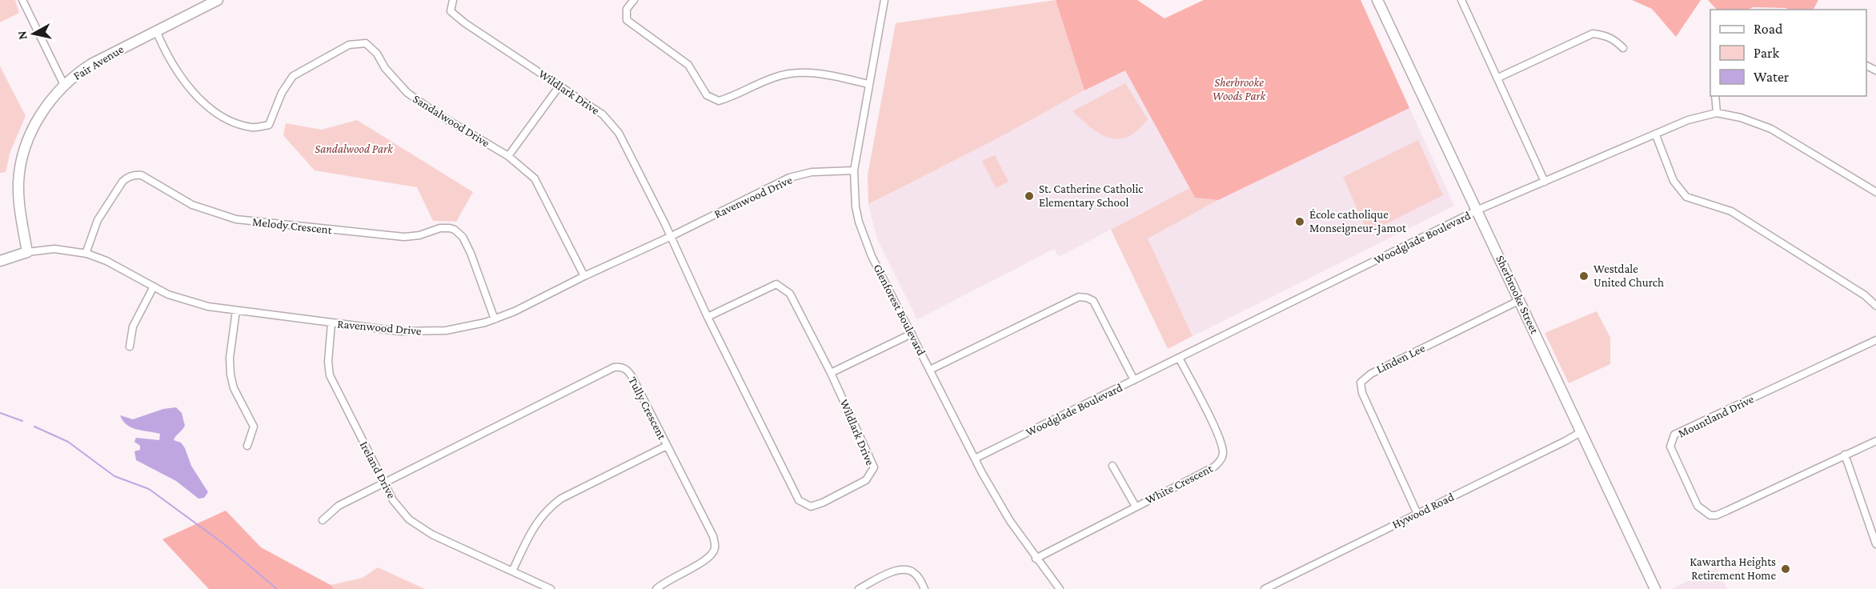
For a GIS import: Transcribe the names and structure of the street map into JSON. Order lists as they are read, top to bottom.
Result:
{
  "streets": {
    "main road": ["Fair Avenue", "Ravenwood Drive", "Sherbrooke Street"],
    "street": [
      "Wildlark Drive",
      "Sandalwood Drive",
      "Melody Crescent",
      "Woodglade Boulevard",
      "Glenforest Boulevard",
      "Linden Lee",
      "Tully Crescent",
      "Mountland Drive",
      "Ireland Drive",
      "White Crescent",
      "Hywood Road"
    ]
  },
  "crossings": [
    ["Fair Avenue", "Sandalwood Drive"],
    ["Fair Avenue", "Ravenwood Drive"],
    ["Wildlark Drive", "Ravenwood Drive"],
    ["Sandalwood Drive", "Ravenwood Drive"],
    ["Ravenwood Drive", "Melody Crescent"],
    ["Ravenwood Drive", "Glenforest Boulevard"],
    ["Ravenwood Drive", "Ireland Drive"],
    ["Woodglade Boulevard", "Sherbrooke Street"],
    ["Woodglade Boulevard", "Glenforest Boulevard"],
    ["Woodglade Boulevard", "White Crescent"],
    ["Sherbrooke Street", "Linden Lee"],
    ["Sherbrooke Street", "Hywood Road"],
    ["Glenforest Boulevard", "White Crescent"],
    ["Linden Lee", "Hywood Road"],
    ["Tully Crescent", "Ireland Drive"]
  ],
  "parks": ["Sherbrooke Woods Park", "Sandalwood Park"],
  "places": [
    "St. Catherine Catholic Elementary School",
    "École catholique Monseigneur-Jamot",
    "Westdale United Church",
    "Kawartha Heights Retirement Home"
  ],
  "legend": ["Road", "Park", "Water"],
  "north": "left"
}
